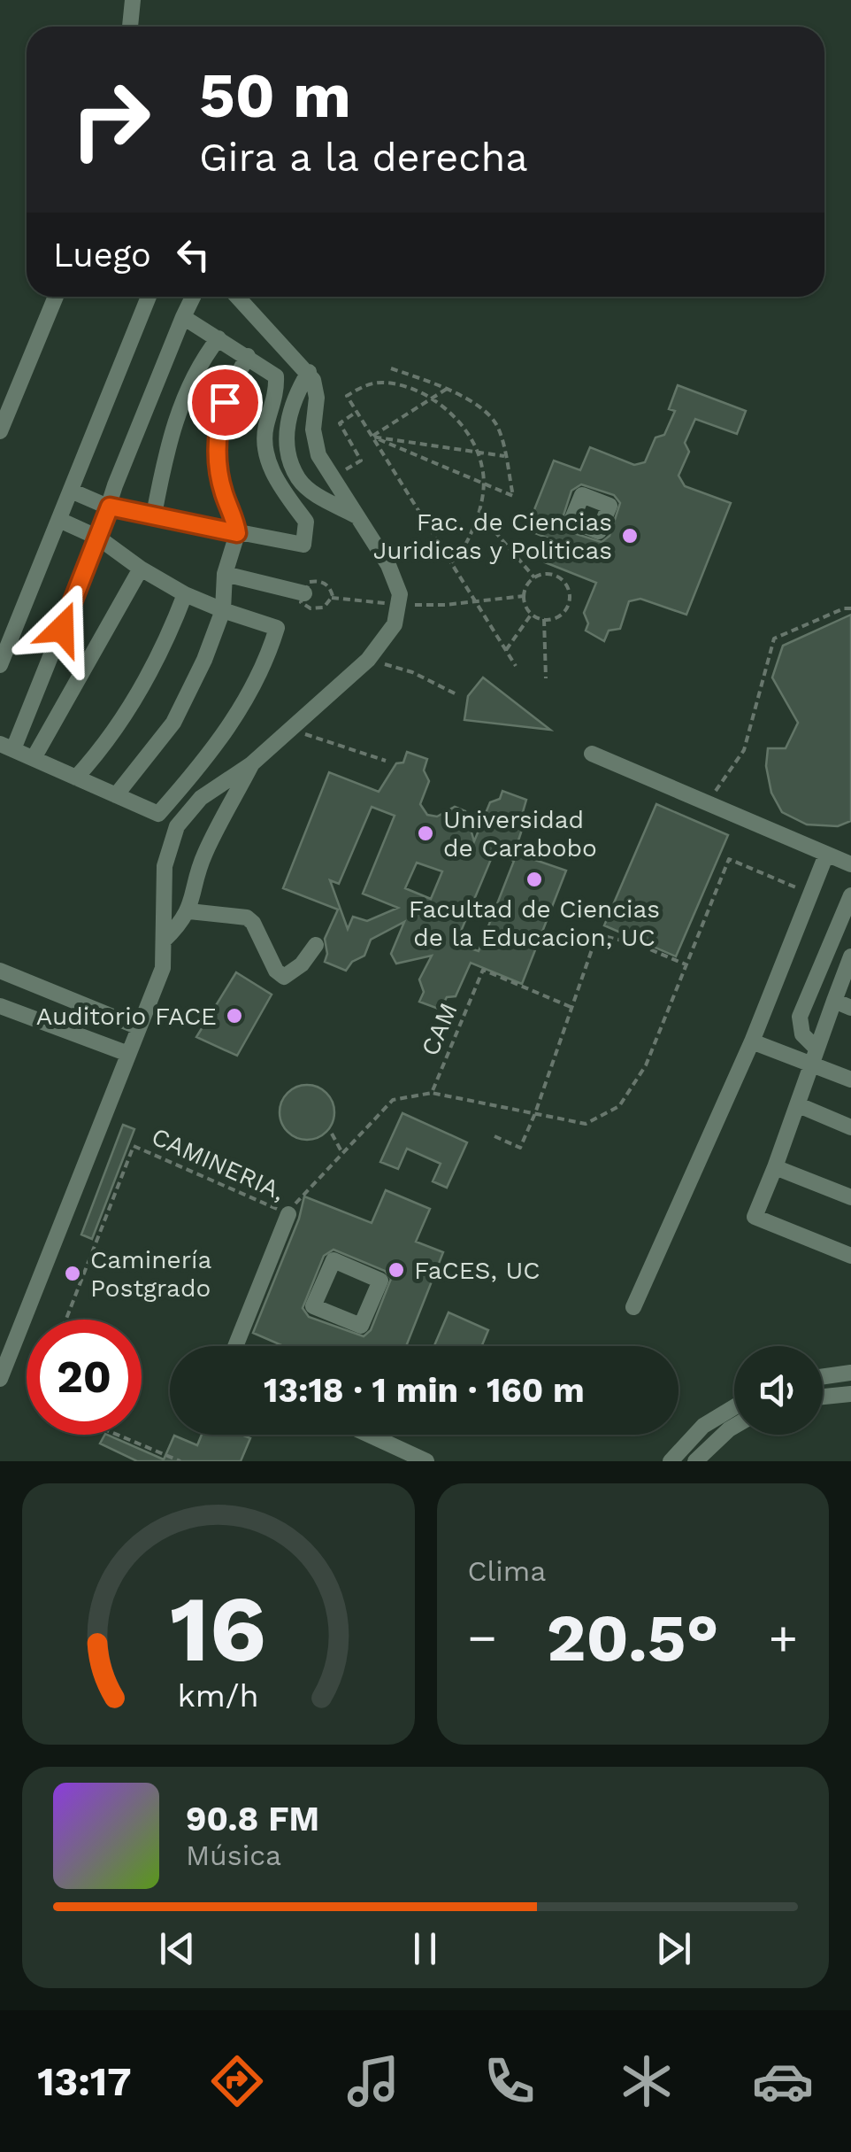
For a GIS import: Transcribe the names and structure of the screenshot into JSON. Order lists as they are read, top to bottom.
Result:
{
  "streets": {
    "path": ["CAM", "CAMINERIA,"]
  },
  "places": [
    "Fac. de Ciencias Juridicas y Politicas",
    "Universidad de Carabobo",
    "Facultad de Ciencias de la Educacion, UC",
    "Auditorio FACE",
    "FaCES, UC",
    "Caminería Postgrado"
  ],
  "page": {
    "turn": ["50 m", "Gira a la derecha"],
    "then": "Luego",
    "limit": "20",
    "trip": "13:18 · 1 min · 160 m",
    "tile": "Clima",
    "heat": ["−", "20.5°", "+"],
    "song": ["90.8 FM", "Música"],
    "tabs": "13:17",
    "gauge": ["16", "km/h"]
  }
}
